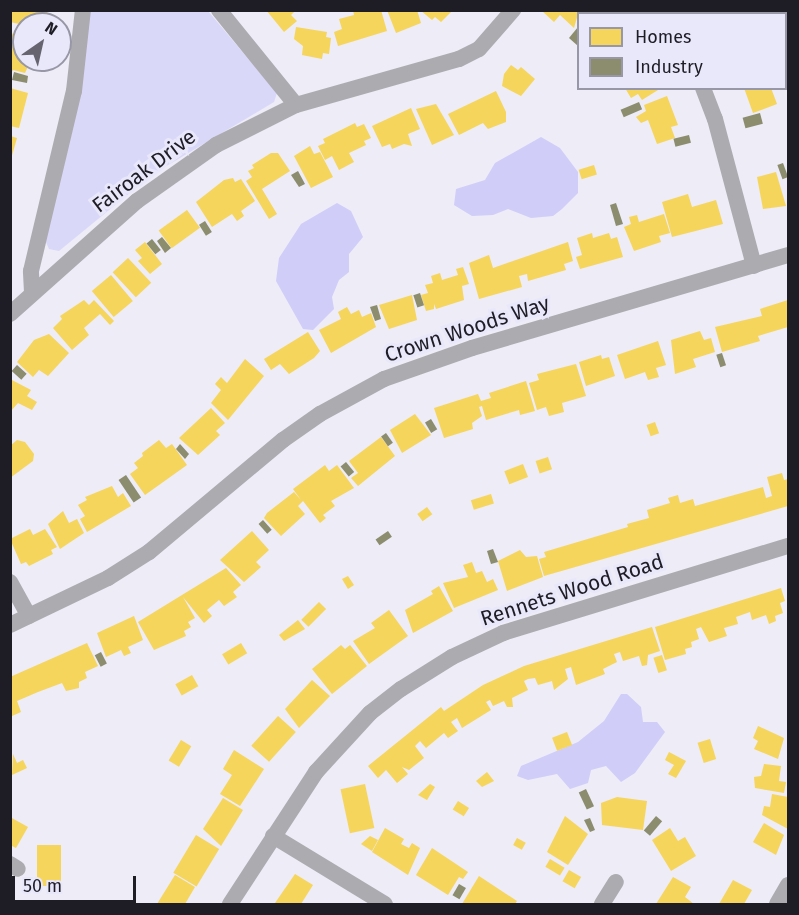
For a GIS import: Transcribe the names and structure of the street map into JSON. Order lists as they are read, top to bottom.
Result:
{
  "streets": {
    "street": ["Fairoak Drive", "Crown Woods Way", "Rennets Wood Road"]
  },
  "legend": ["Homes", "Industry"],
  "scale_bar": "50 m",
  "north": "top right"
}
